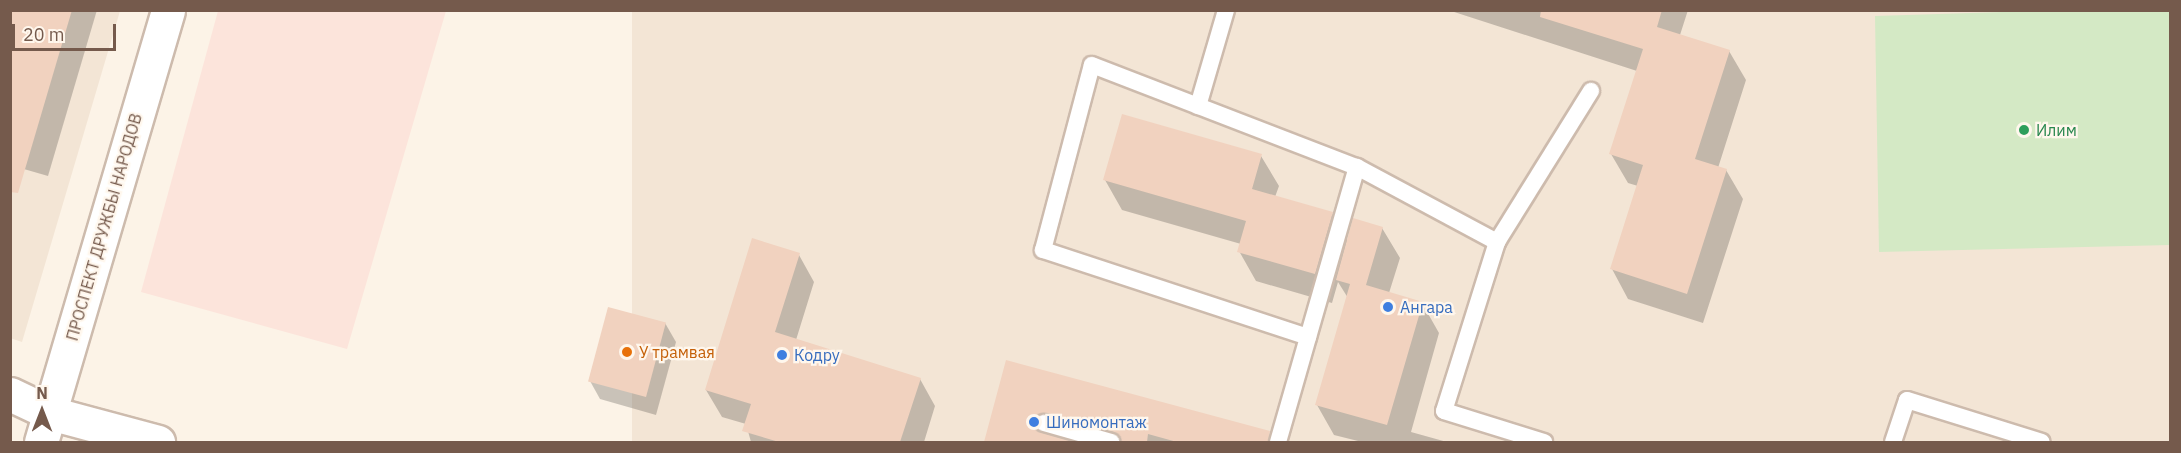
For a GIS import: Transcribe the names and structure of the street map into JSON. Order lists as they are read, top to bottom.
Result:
{
  "streets": {
    "main road": ["ПРОСПЕКТ ДРУЖБЫ НАРОДОВ"]
  },
  "places": [
    "Илим",
    "Ангара",
    "У трамвая",
    "Кодру",
    "Шиномонтаж"
  ],
  "scale_bar": "20 m",
  "north": "top"
}
